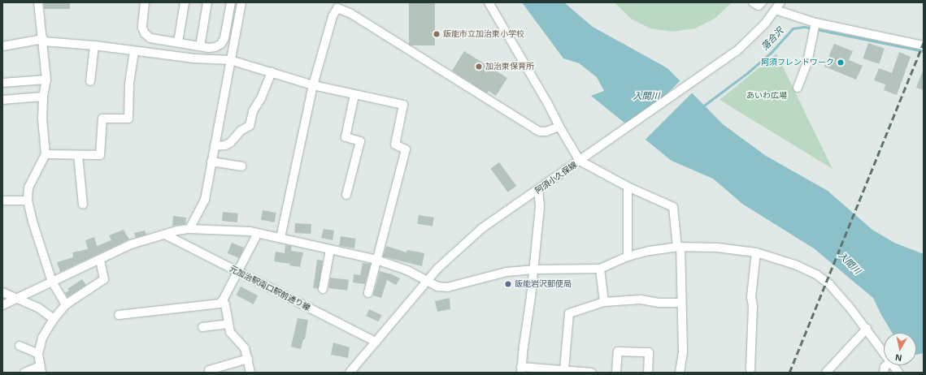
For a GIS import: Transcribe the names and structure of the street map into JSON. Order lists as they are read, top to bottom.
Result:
{
  "streets": {
    "street": ["阿須小久保線", "元加治駅南口駅前通り線"]
  },
  "crossings": [
    ["阿須小久保線", "元加治駅南口駅前通り線"]
  ],
  "water": ["落合沢", "入間川"],
  "parks": ["あいわ広場"],
  "places": [
    "飯能市立加治東小学校",
    "阿須フレンドワーク",
    "加治東保育所",
    "飯能岩沢郵便局"
  ],
  "north": "bottom"
}
